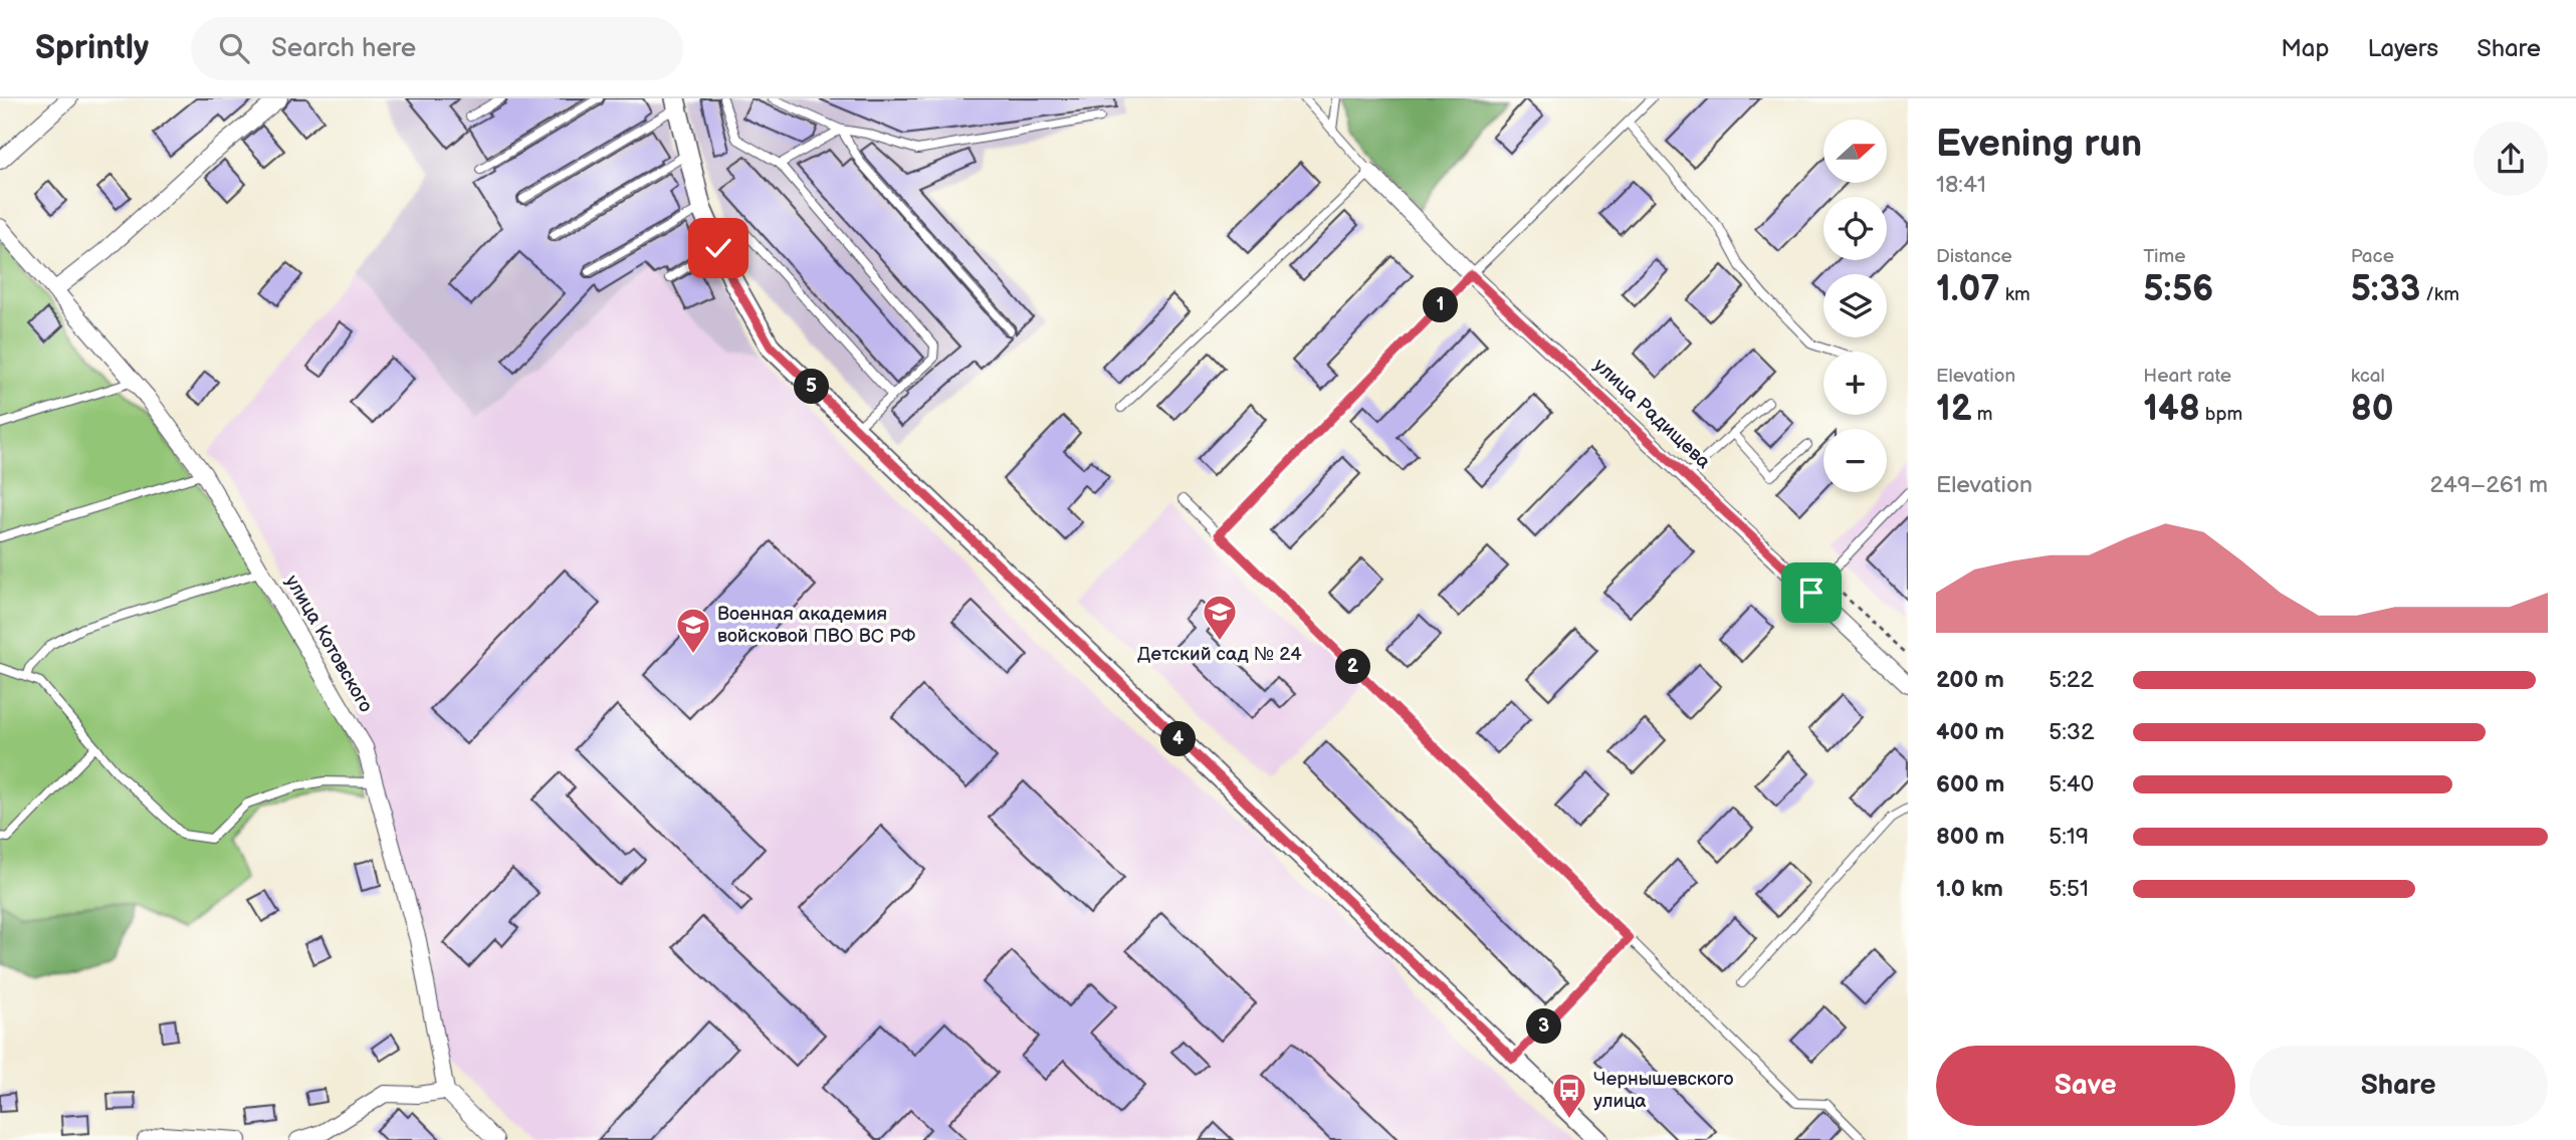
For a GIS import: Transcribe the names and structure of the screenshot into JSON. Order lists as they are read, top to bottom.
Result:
{
  "streets": {
    "street": ["улица Радищева", "улица Котовского"]
  },
  "places": {
    "school or university": ["Детский сад № 24", "Военная академия войсковой ПВО ВС РФ"],
    "bus stop": ["Чернышевского улица"]
  },
  "north": "right",
  "page": {
    "header": "Sprintly",
    "search": "Search here",
    "nav": ["Map", "Layers", "Share"],
    "heading": ["Evening run", "18:41"],
    "map_buttons": ["+", "−"],
    "stats": [
      ["Distance", "1.07 km"],
      ["Time", "5:56"],
      ["Pace", "5:33 /km"],
      ["Elevation", "12 m"],
      ["Heart rate", "148 bpm"],
      ["kcal", "80"]
    ],
    "pins": [
      "1",
      "5",
      "2",
      "4",
      "3"
    ],
    "chart": ["Elevation", "249–261 m"],
    "list": [
      {
        "name": "200 m",
        "note": "5:22"
      },
      {
        "name": "400 m",
        "note": "5:32"
      },
      {
        "name": "600 m",
        "note": "5:40"
      },
      {
        "name": "800 m",
        "note": "5:19"
      },
      {
        "name": "1.0 km",
        "note": "5:51"
      }
    ],
    "buttons": ["Save", "Share"]
  }
}
